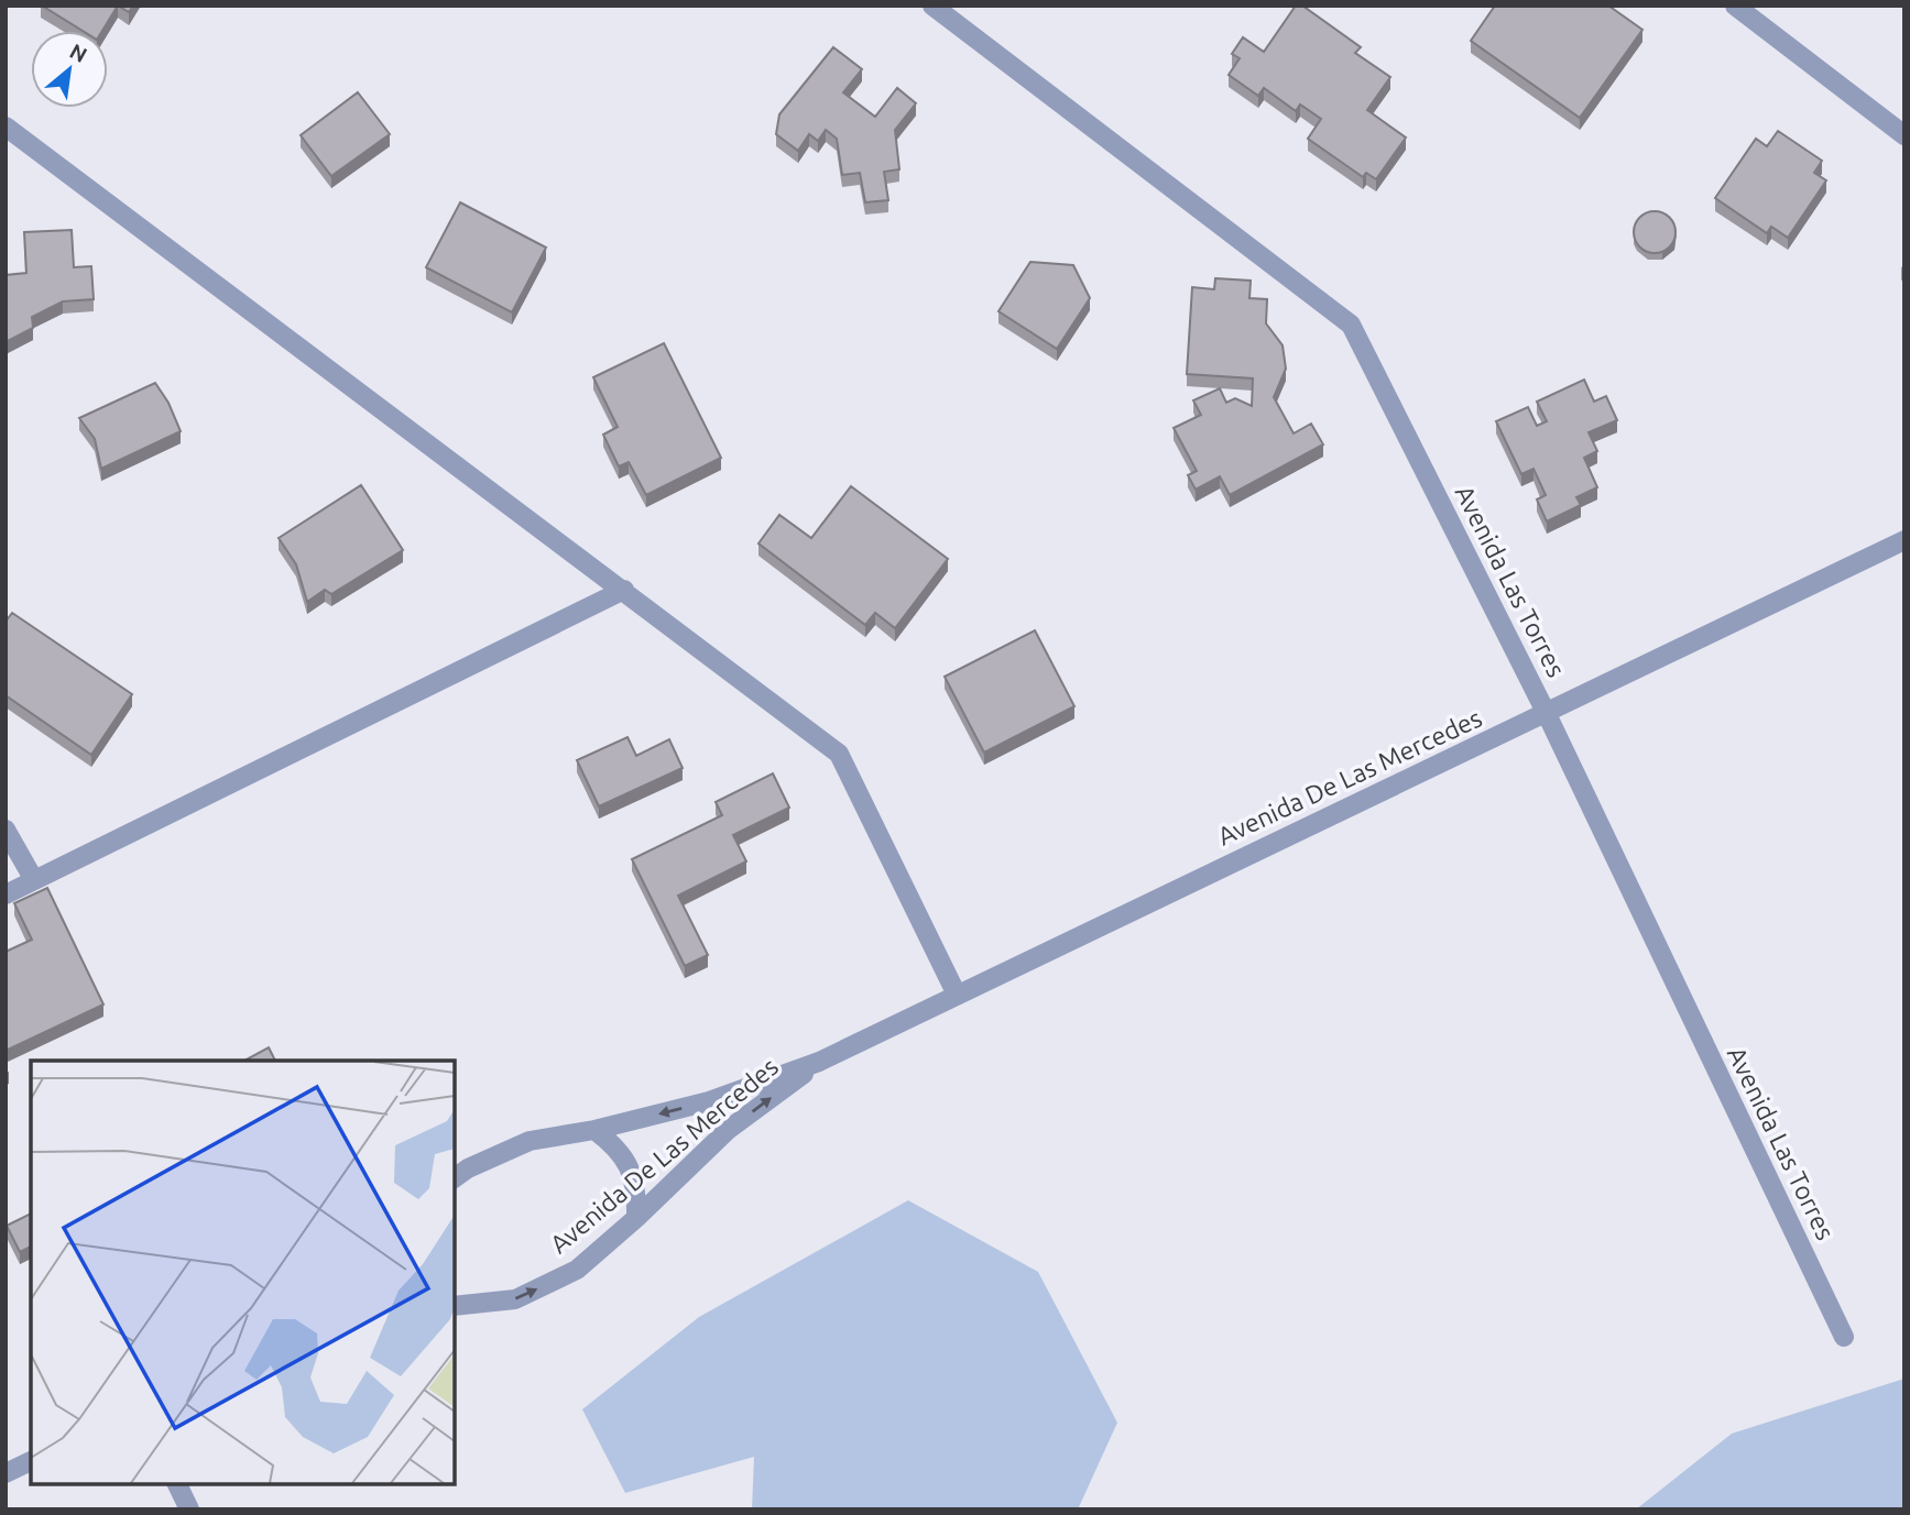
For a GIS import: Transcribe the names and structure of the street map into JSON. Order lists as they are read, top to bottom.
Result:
{
  "streets": {
    "lane": ["Avenida Las Torres", "Avenida De Las Mercedes"]
  },
  "crossings": [
    ["Avenida Las Torres", "Avenida De Las Mercedes"]
  ],
  "north": "top right"
}
